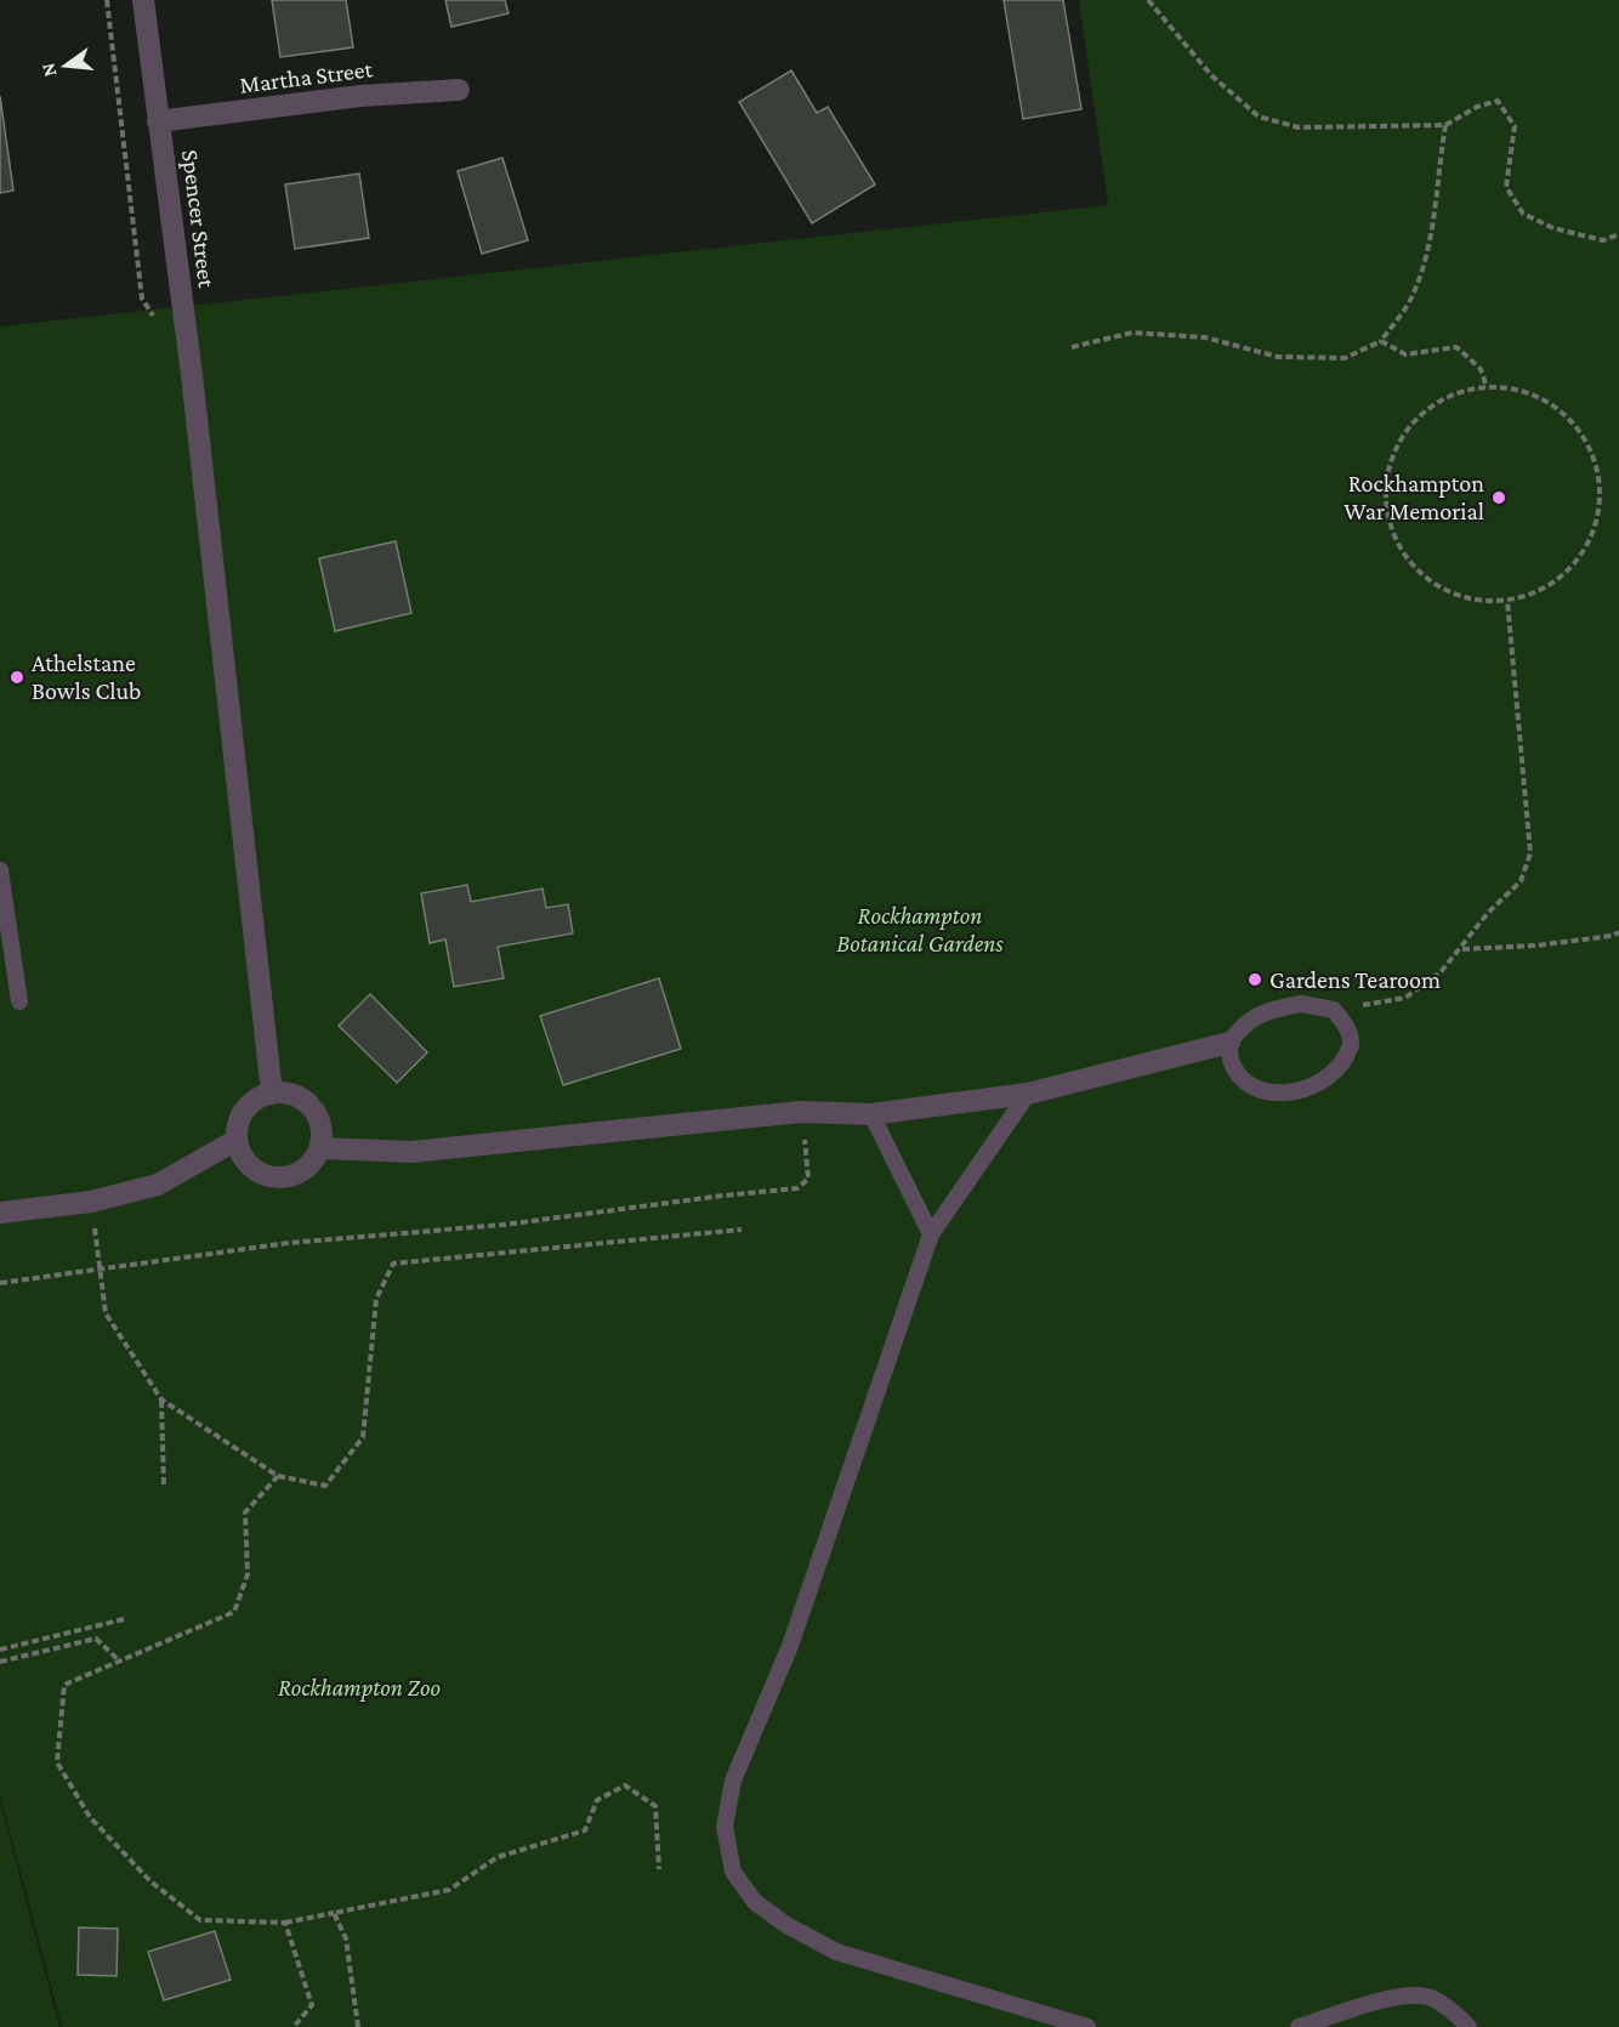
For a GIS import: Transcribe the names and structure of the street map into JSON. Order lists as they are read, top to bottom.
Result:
{
  "streets": {
    "street": ["Martha Street", "Spencer Street"]
  },
  "crossings": [
    ["Martha Street", "Spencer Street"]
  ],
  "parks": ["Rockhampton Botanical Gardens", "Rockhampton Zoo"],
  "places": ["Rockhampton War Memorial", "Athelstane Bowls Club", "Gardens Tearoom"],
  "north": "left"
}
